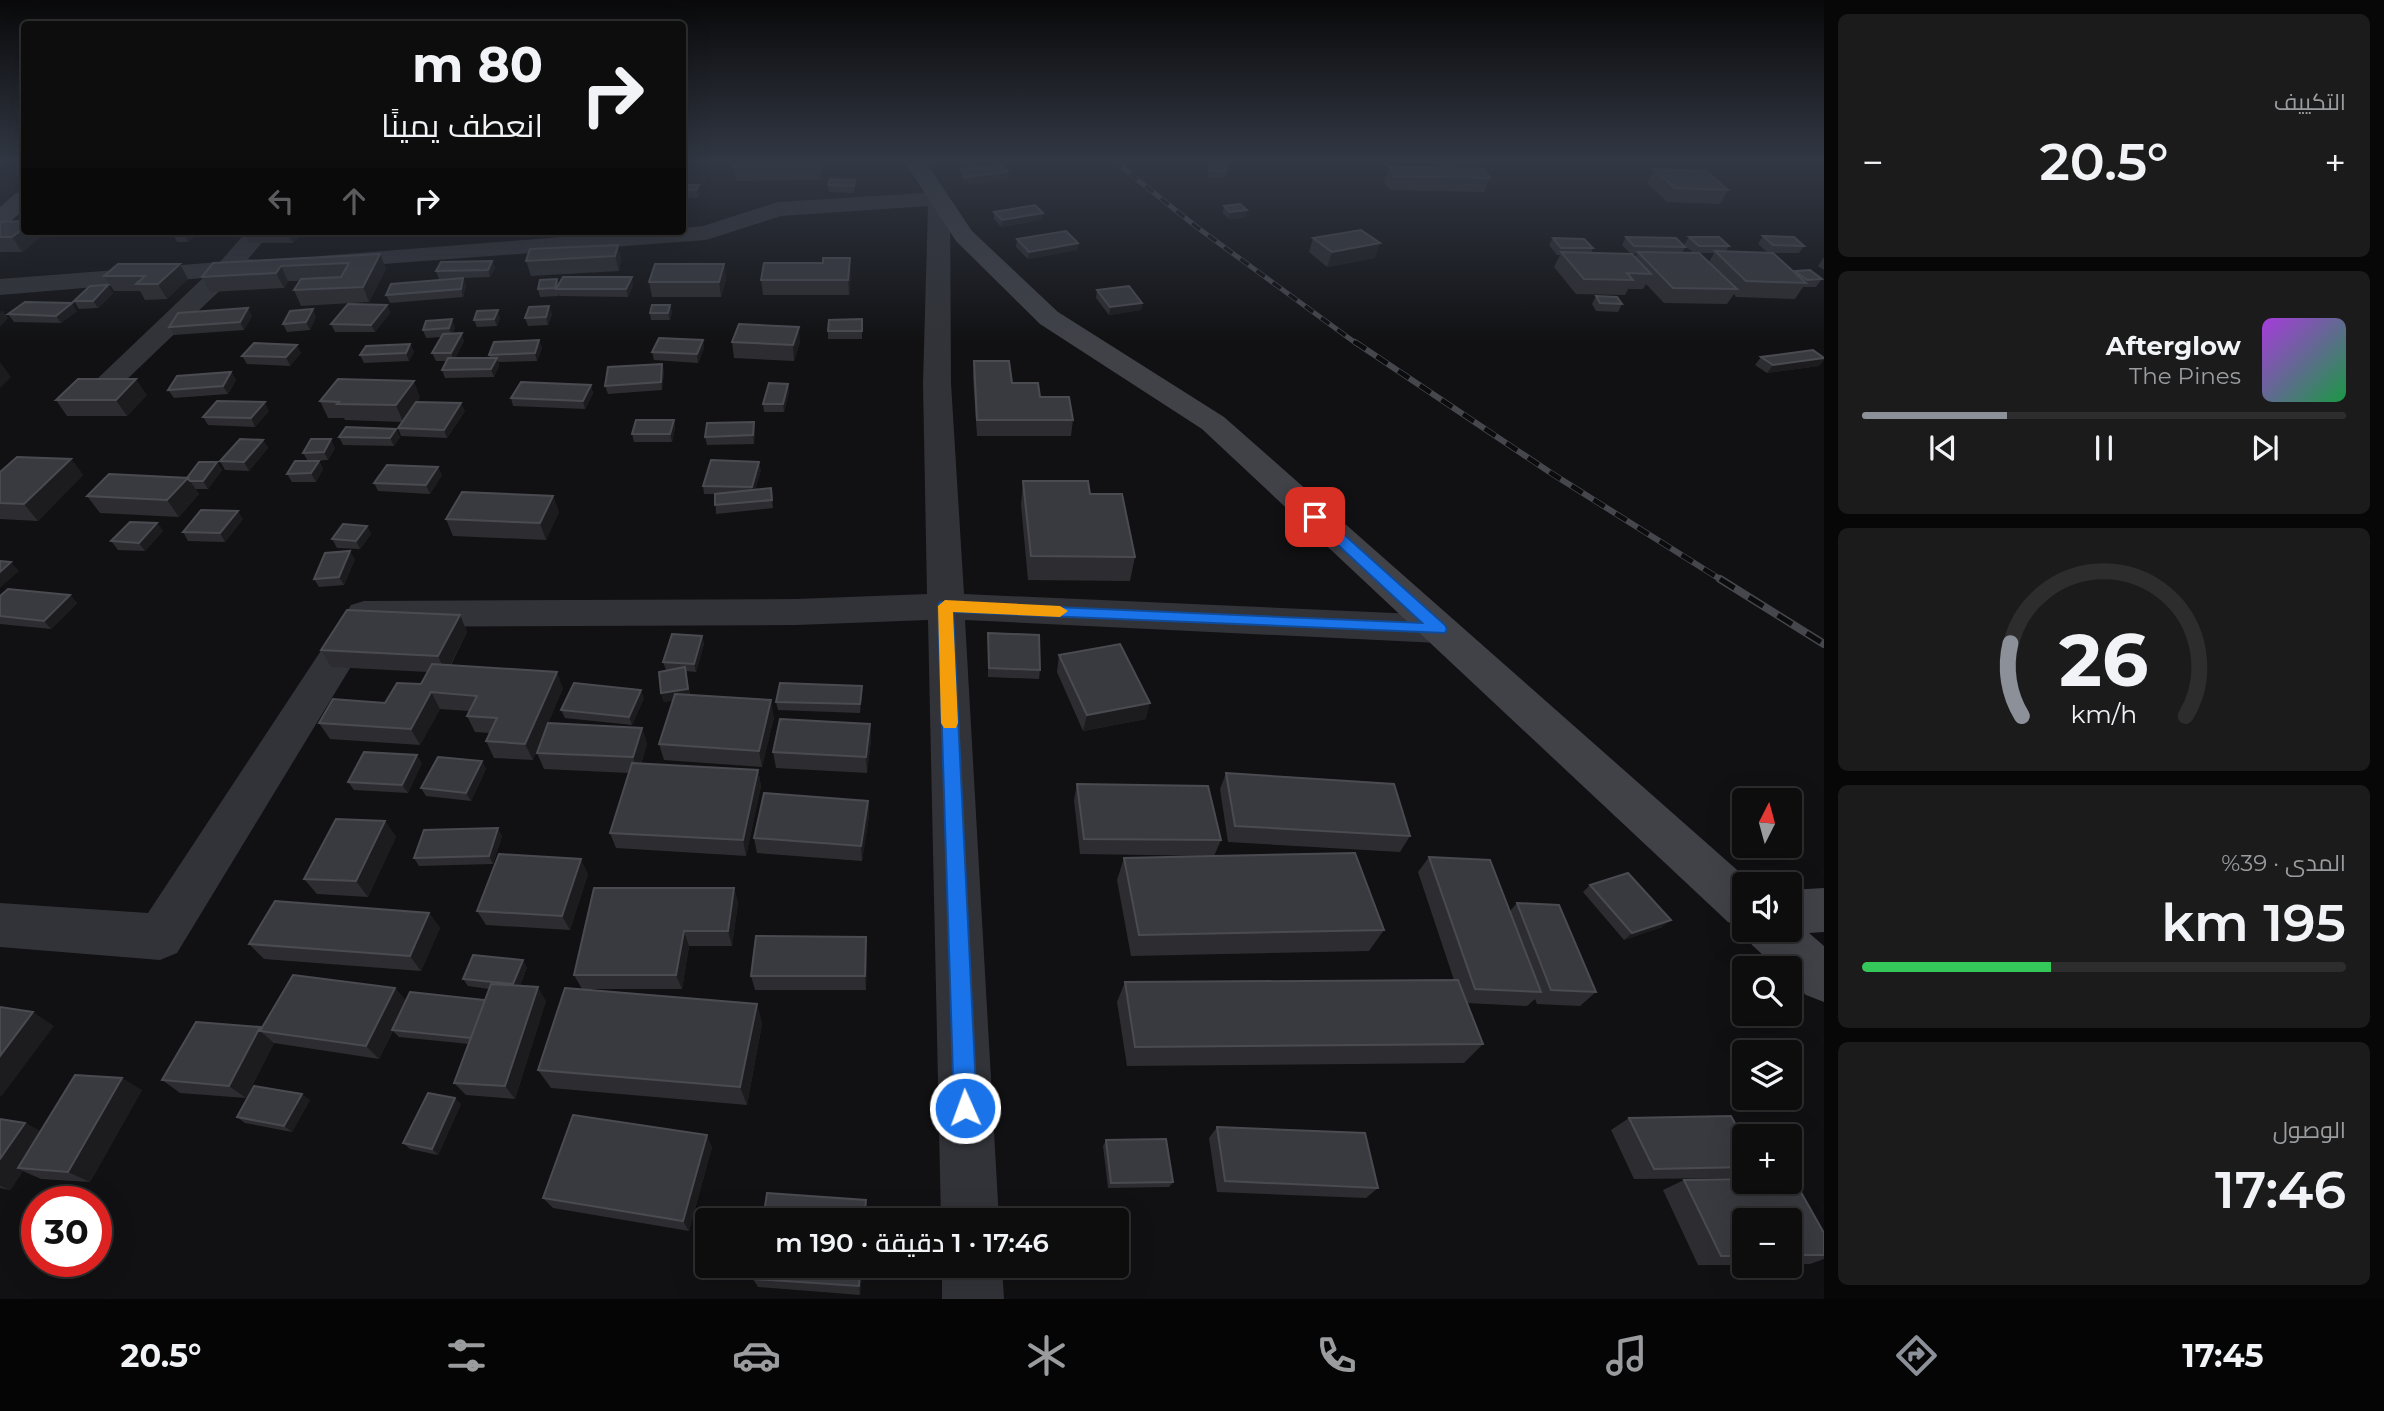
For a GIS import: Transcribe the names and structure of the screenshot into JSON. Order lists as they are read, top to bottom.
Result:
{
  "north": "top",
  "page": {
    "tile": [
      "التكييف",
      ["المدى · 39%", "195 km"],
      ["الوصول", "17:46"]
    ],
    "turn": ["80 m", "انعطف يمينًا"],
    "heat": ["−", "20.5°", "+"],
    "song": ["Afterglow", "The Pines"],
    "map_buttons": ["+", "−"],
    "limit": "30",
    "trip": "17:46 · 1 دقيقة · 190 m",
    "tabs": ["17:45", "20.5°"],
    "gauge": ["26", "km/h"]
  }
}
